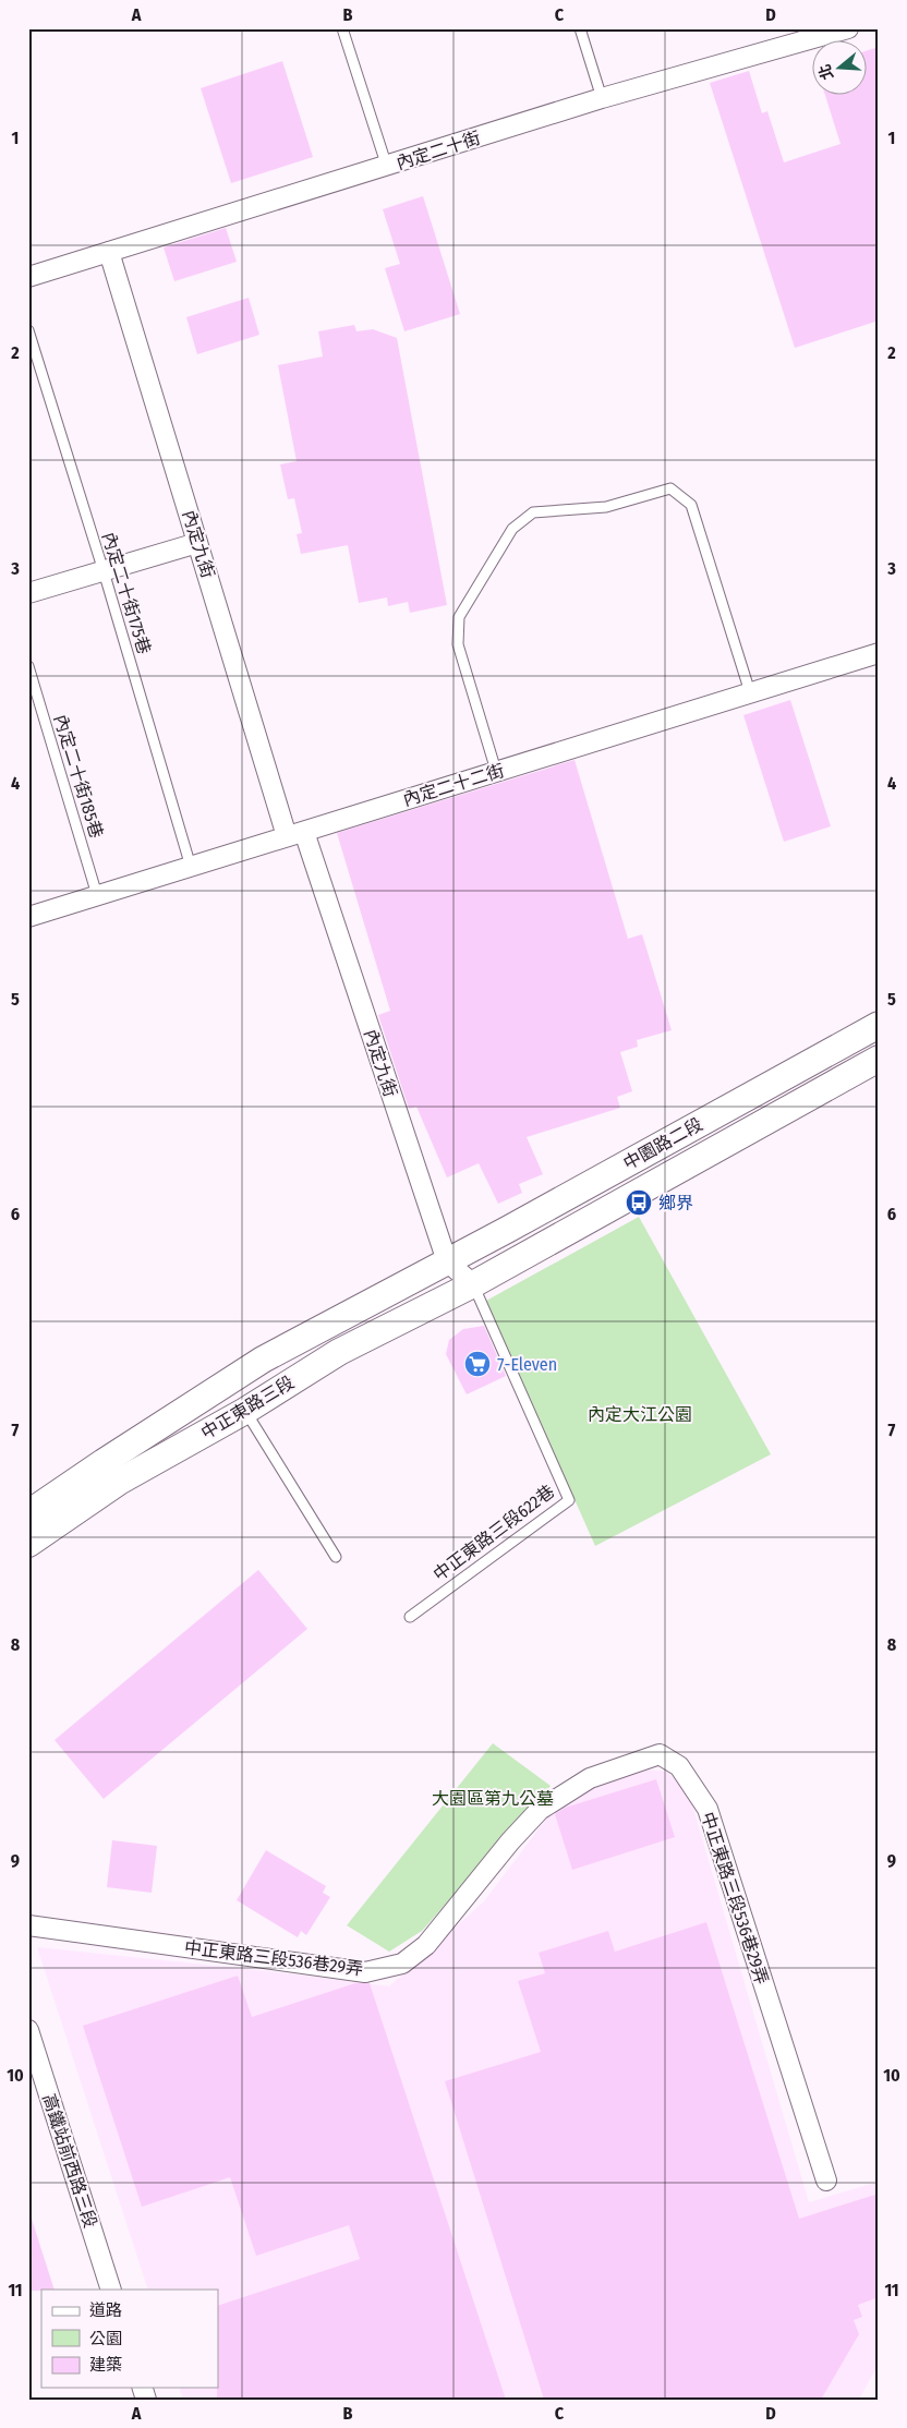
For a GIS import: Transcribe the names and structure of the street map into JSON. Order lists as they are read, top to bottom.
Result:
{
  "streets": {
    "main road": ["中園路二段", "中正東路三段"],
    "street": [
      "內定二十街",
      "內定九街",
      "內定二十二街",
      "中正東路三段536巷29弄",
      "高鐵站前西路三段"
    ],
    "lane": ["內定二十街175巷", "內定二十街185巷", "中正東路三段622巷"]
  },
  "crossings": [
    ["內定二十街", "內定九街"],
    ["內定九街", "內定二十二街"],
    ["內定九街", "中園路二段"],
    ["內定二十街175巷", "內定二十二街"],
    ["內定二十街185巷", "內定二十二街"],
    ["中園路二段", "中正東路三段"],
    ["中園路二段", "中正東路三段622巷"],
    ["中正東路三段", "中正東路三段622巷"]
  ],
  "parks": ["內定大江公園", "大園區第九公墓"],
  "places": {
    "bus stop": ["鄉界"],
    "supermarket": ["7-Eleven"]
  },
  "legend": ["道路", "公園", "建築"],
  "north": "left",
  "grid": {
    "columns": [
      "A",
      "B",
      "C",
      "D"
    ],
    "rows": [
      "1",
      "2",
      "3",
      "4",
      "5",
      "6",
      "7",
      "8",
      "9",
      "10",
      "11"
    ]
  }
}
